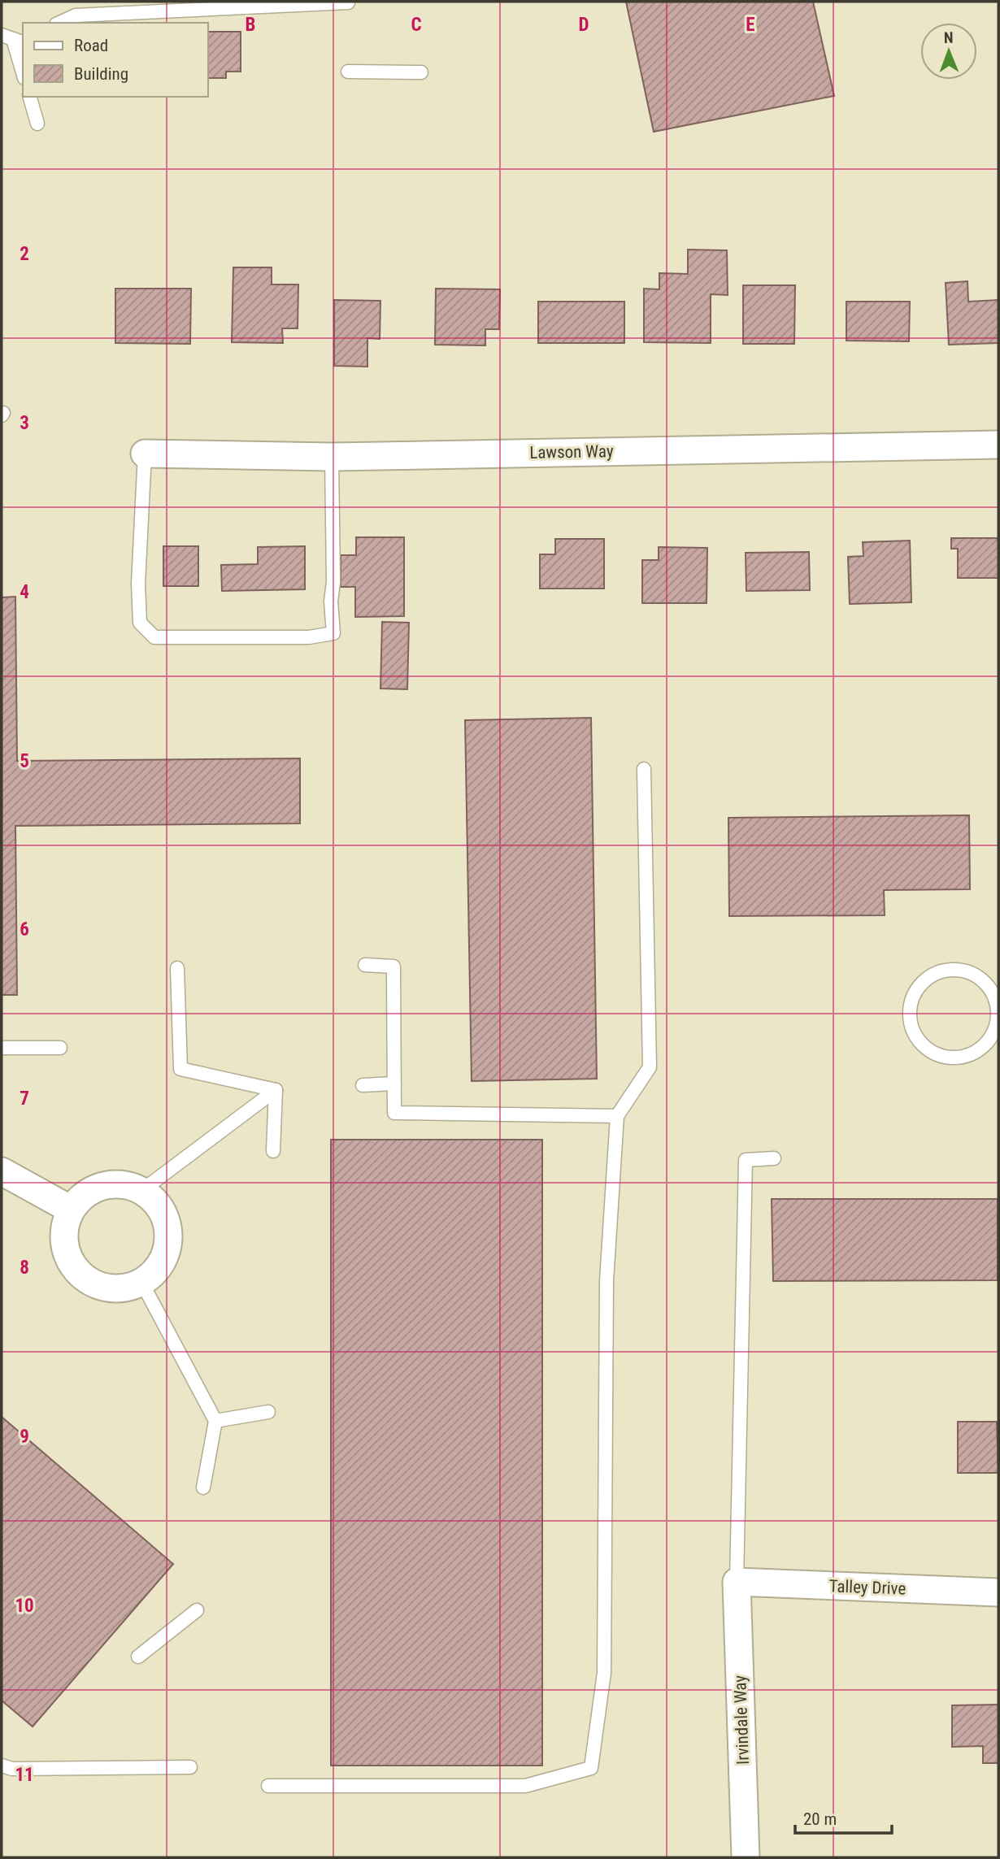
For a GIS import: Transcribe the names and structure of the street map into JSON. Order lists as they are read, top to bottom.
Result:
{
  "streets": {
    "street": ["Lawson Way", "Talley Drive", "Irvindale Way"]
  },
  "crossings": [
    ["Talley Drive", "Irvindale Way"]
  ],
  "legend": ["Road", "Building"],
  "scale_bar": "20 m",
  "north": "top",
  "grid": {
    "columns": [
      "B",
      "C",
      "D",
      "E"
    ],
    "rows": [
      "2",
      "3",
      "4",
      "5",
      "6",
      "7",
      "8",
      "9",
      "10",
      "11"
    ]
  }
}
